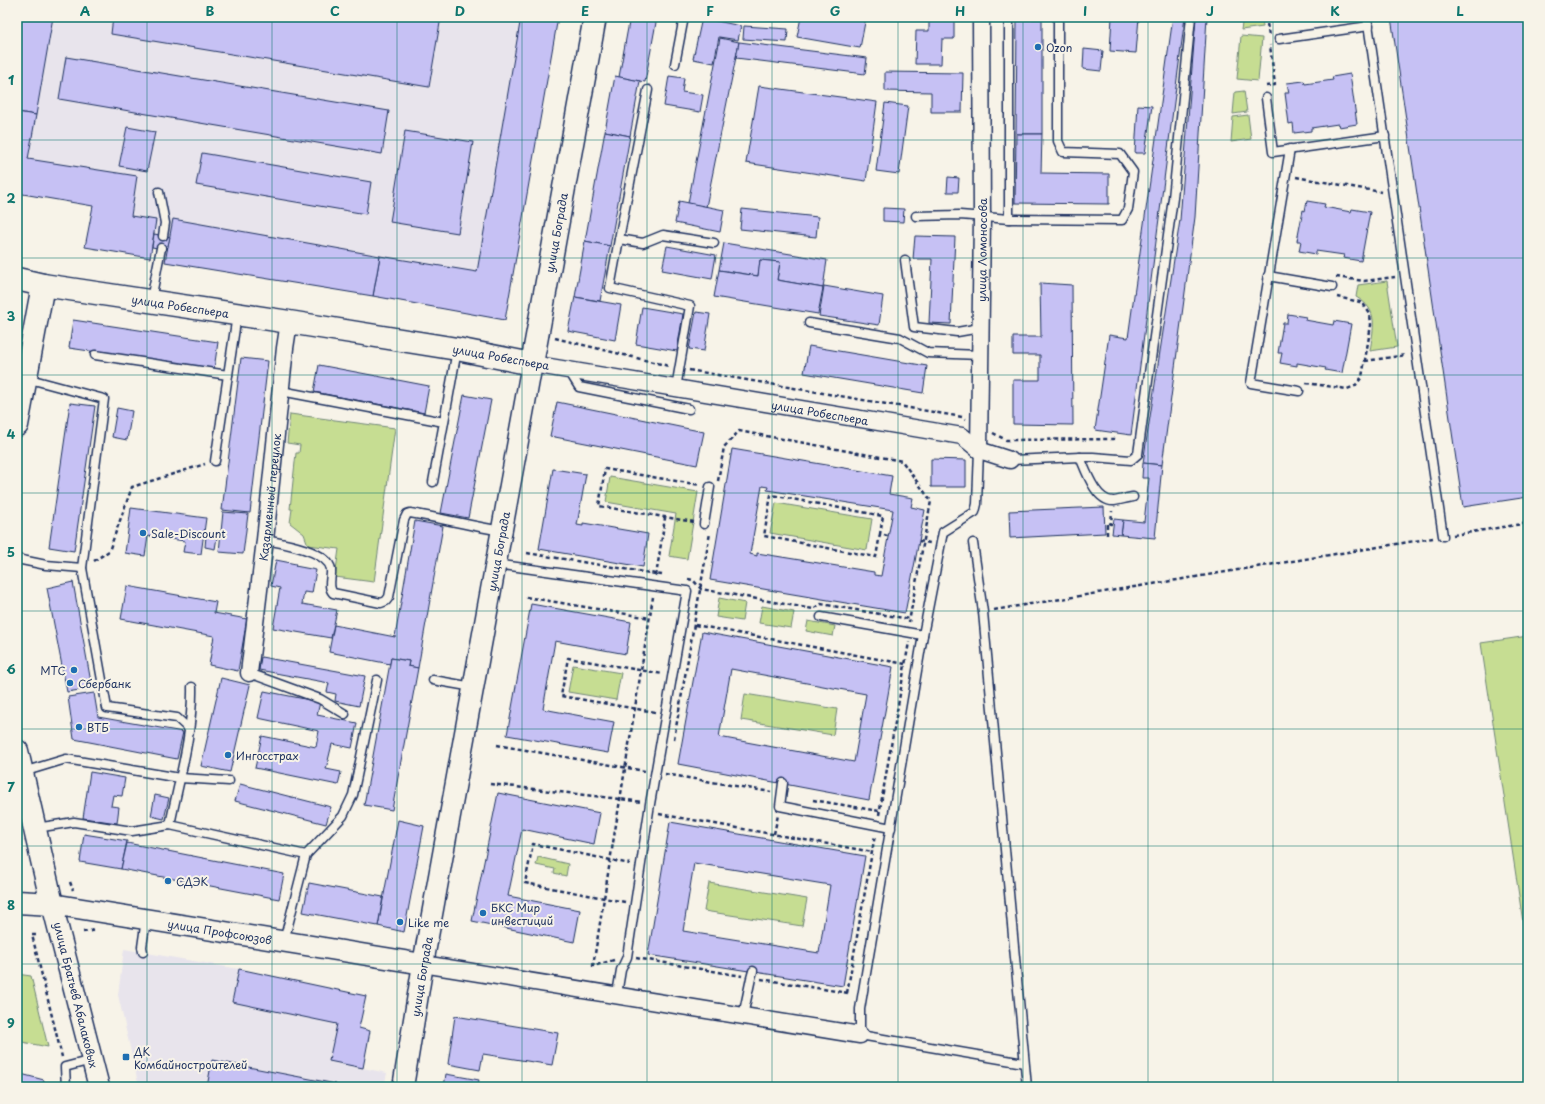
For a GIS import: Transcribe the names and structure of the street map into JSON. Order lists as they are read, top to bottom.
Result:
{
  "streets": {
    "main road": ["улица Бограда", "улица Робеспьера", "улица Профсоюзов"],
    "street": ["улица Ломоносова", "Казарменный переулок", "улица Братьев Абалаковых"]
  },
  "crossings": [
    ["улица Бограда", "улица Робеспьера"],
    ["улица Бограда", "улица Профсоюзов"],
    ["улица Ломоносова", "улица Робеспьера"],
    ["улица Робеспьера", "Казарменный переулок"],
    ["улица Профсоюзов", "улица Братьев Абалаковых"]
  ],
  "places": {
    "other": [
      "Ozon",
      "Sale-Discount",
      "МТС",
      "Сбербанк",
      "ВТБ",
      "Ингосстрах",
      "СДЭК",
      "БКС Мир инвестиций",
      "Like me"
    ],
    "transit": ["ДК Комбайностроителей"]
  },
  "grid": {
    "columns": [
      "A",
      "B",
      "C",
      "D",
      "E",
      "F",
      "G",
      "H",
      "I",
      "J",
      "K",
      "L"
    ],
    "rows": [
      "1",
      "2",
      "3",
      "4",
      "5",
      "6",
      "7",
      "8",
      "9"
    ]
  }
}
